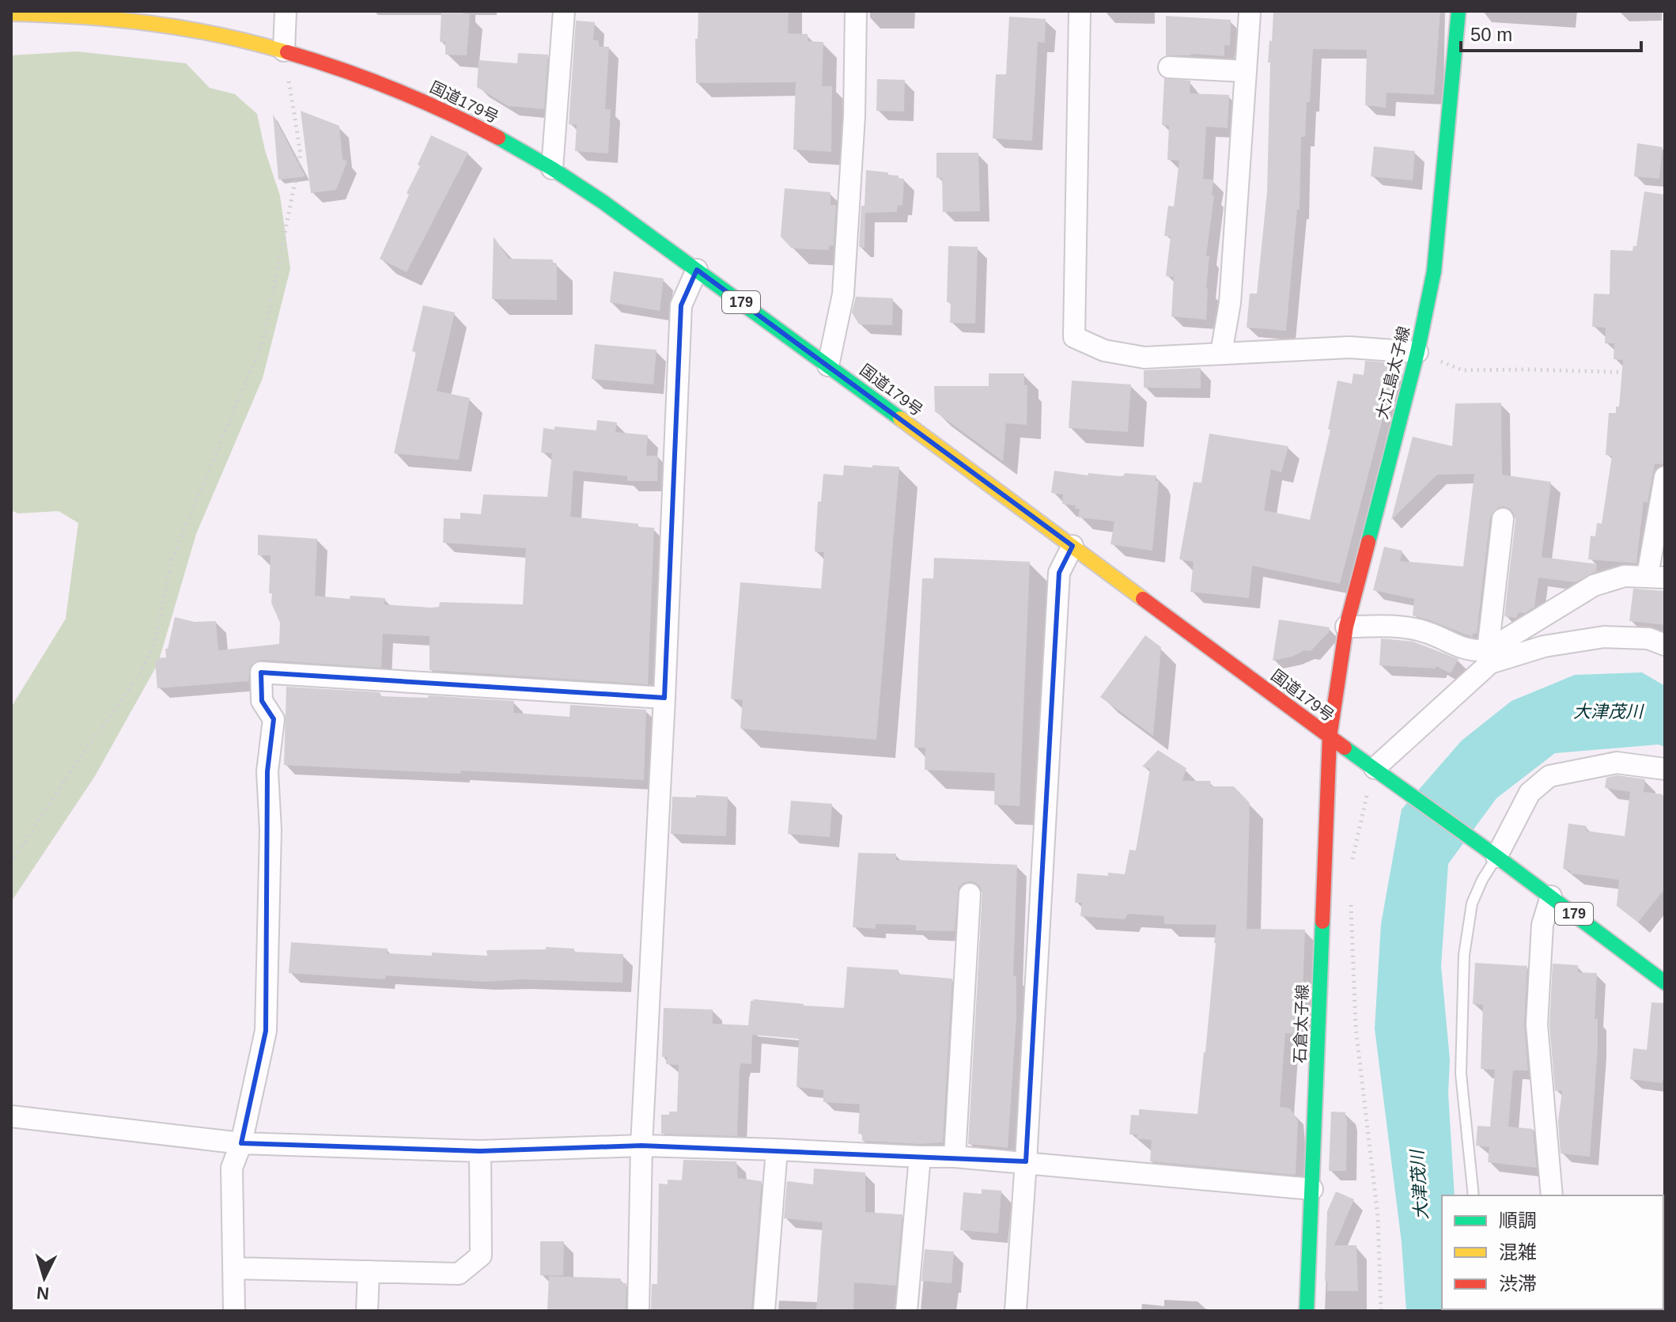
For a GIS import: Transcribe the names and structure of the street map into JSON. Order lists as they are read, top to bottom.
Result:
{
  "streets": {
    "main road": [
      "国道179号",
      "179",
      "大江島太子線",
      "石倉太子線"
    ]
  },
  "crossings": [
    ["国道179号", "大江島太子線"],
    ["国道179号", "石倉太子線"],
    ["大江島太子線", "石倉太子線"]
  ],
  "water": ["大津茂川"],
  "legend": ["順調", "混雑", "渋滞"],
  "scale_bar": "50 m",
  "north": "bottom"
}
